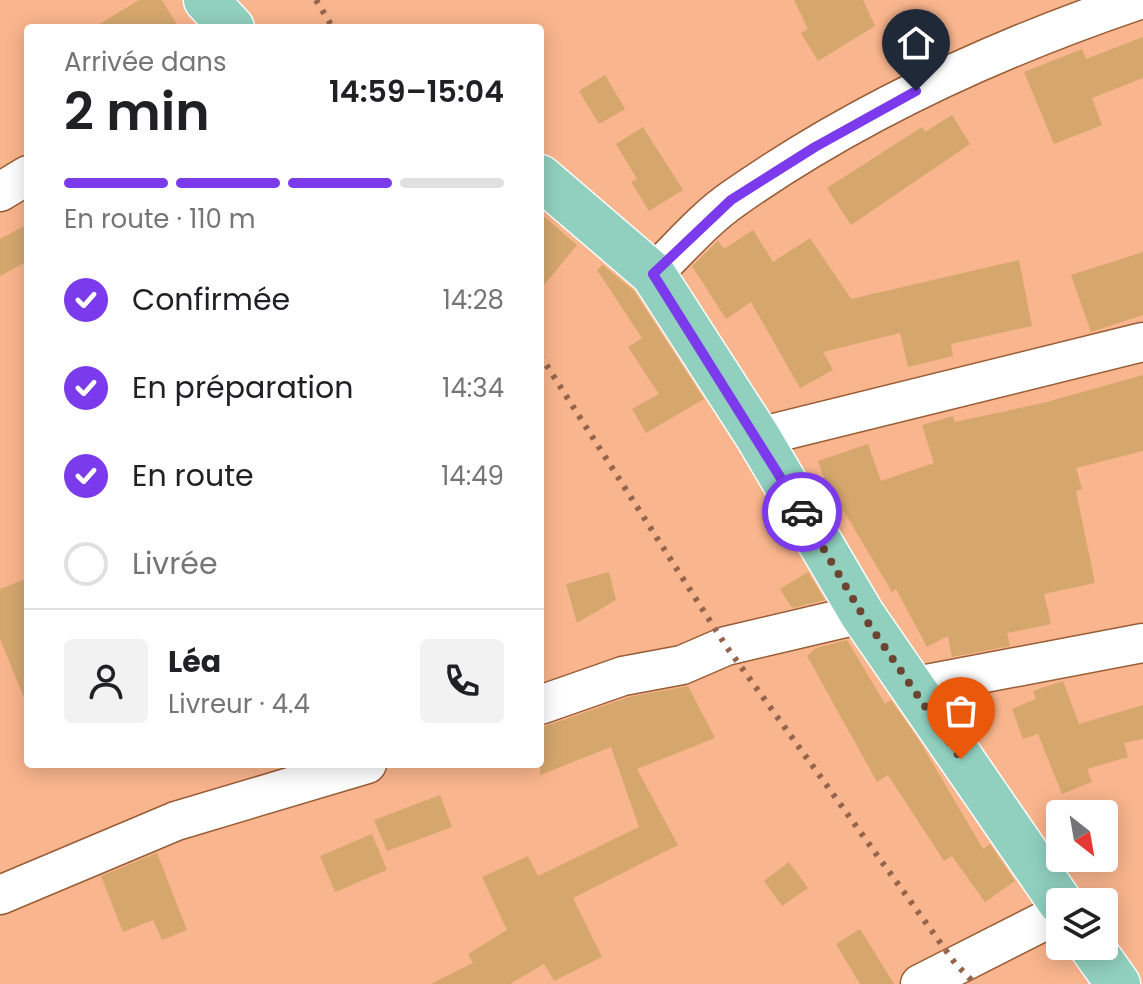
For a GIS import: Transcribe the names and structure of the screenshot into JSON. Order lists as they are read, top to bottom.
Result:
{
  "north": "bottom right",
  "page": {
    "heading": ["2 min", "Arrivée dans", "14:59–15:04"],
    "panel": ["Léa", "Livreur · 4.4"],
    "bar": "En route · 110 m",
    "list": [
      ["Confirmée", "14:28"],
      ["En préparation", "14:34"],
      ["En route", "14:49"],
      "Livrée"
    ]
  }
}
